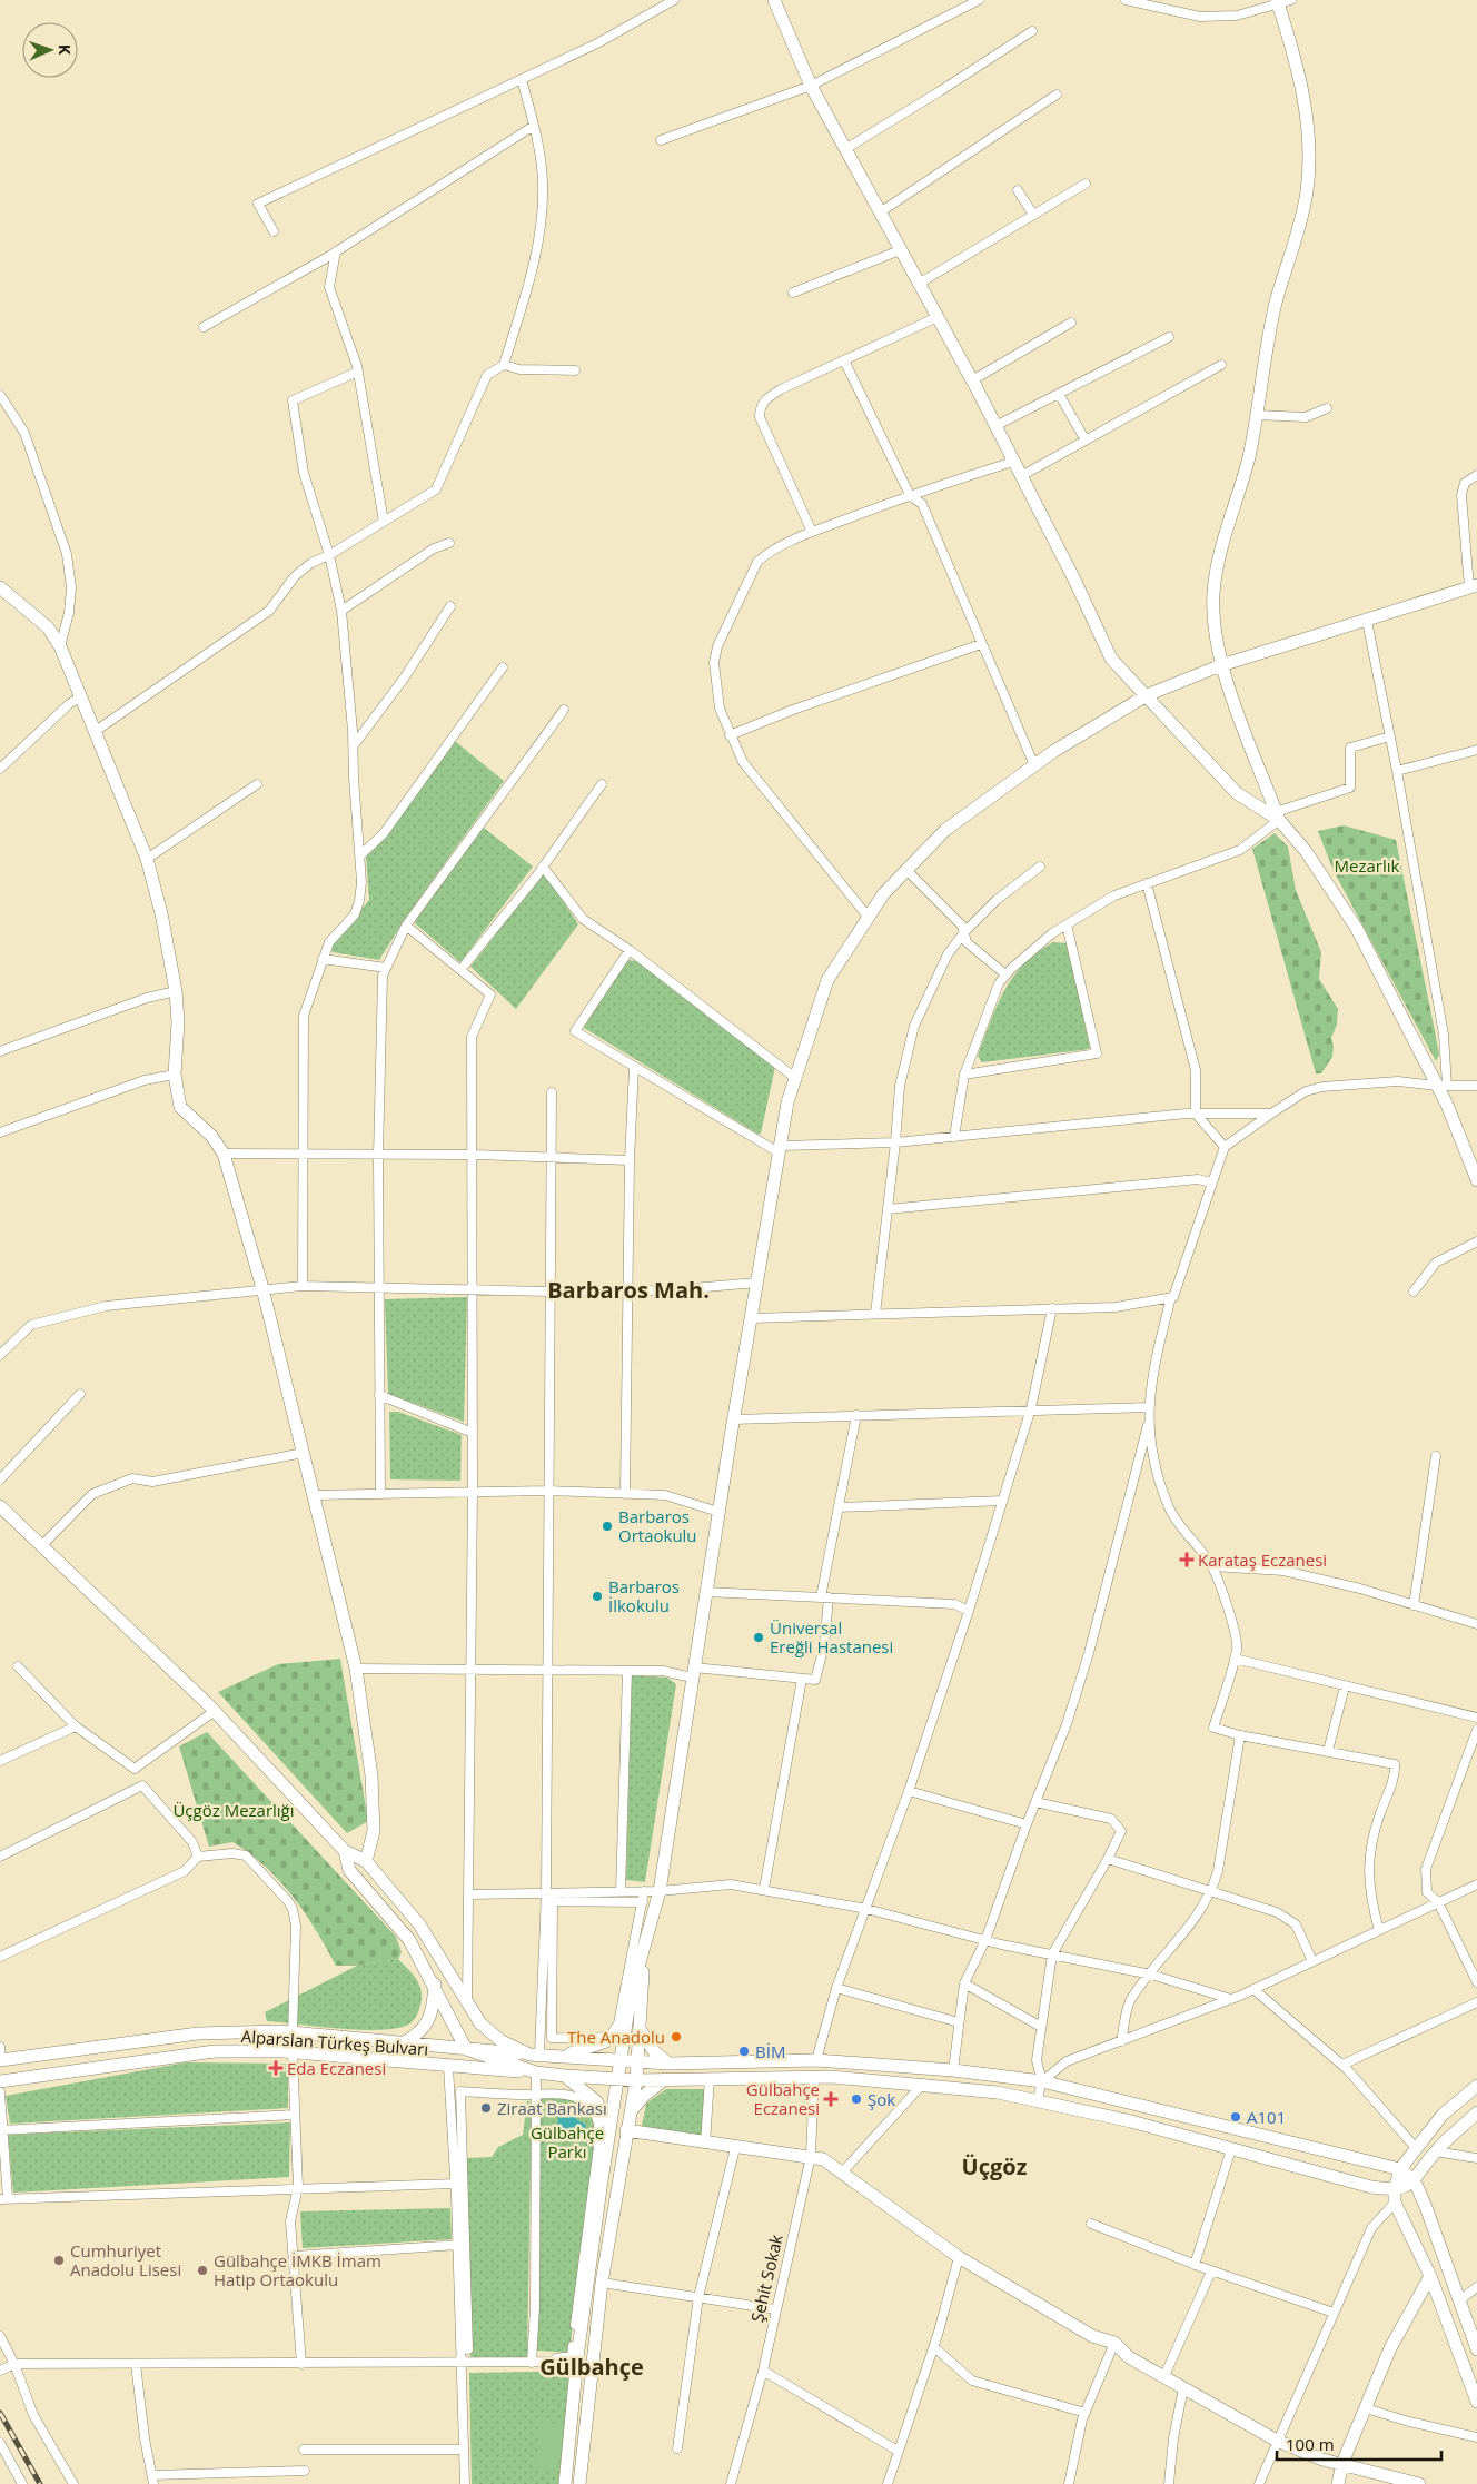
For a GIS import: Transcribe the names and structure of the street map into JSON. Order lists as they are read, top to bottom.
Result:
{
  "streets": {
    "main road": ["Alparslan Türkeş Bulvarı"],
    "street": ["Şehit Sokak"]
  },
  "districts": ["Barbaros Mah.", "Üçgöz", "Gülbahçe"],
  "parks": ["Mezarlık", "Üçgöz Mezarlığı", "Gülbahçe Parkı"],
  "places": {
    "other": [
      "Barbaros Ortaokulu",
      "Barbaros İlkokulu",
      "Üniversal Ereğli Hastanesi",
      "The Anadolu",
      "BİM",
      "Şok",
      "Ziraat Bankası",
      "A101",
      "Cumhuriyet Anadolu Lisesi",
      "Gülbahçe İMKB İmam Hatip Ortaokulu"
    ],
    "health": ["Karataş Eczanesi", "Eda Eczanesi", "Gülbahçe Eczanesi"]
  },
  "scale_bar": "100 m",
  "north": "right"
}
